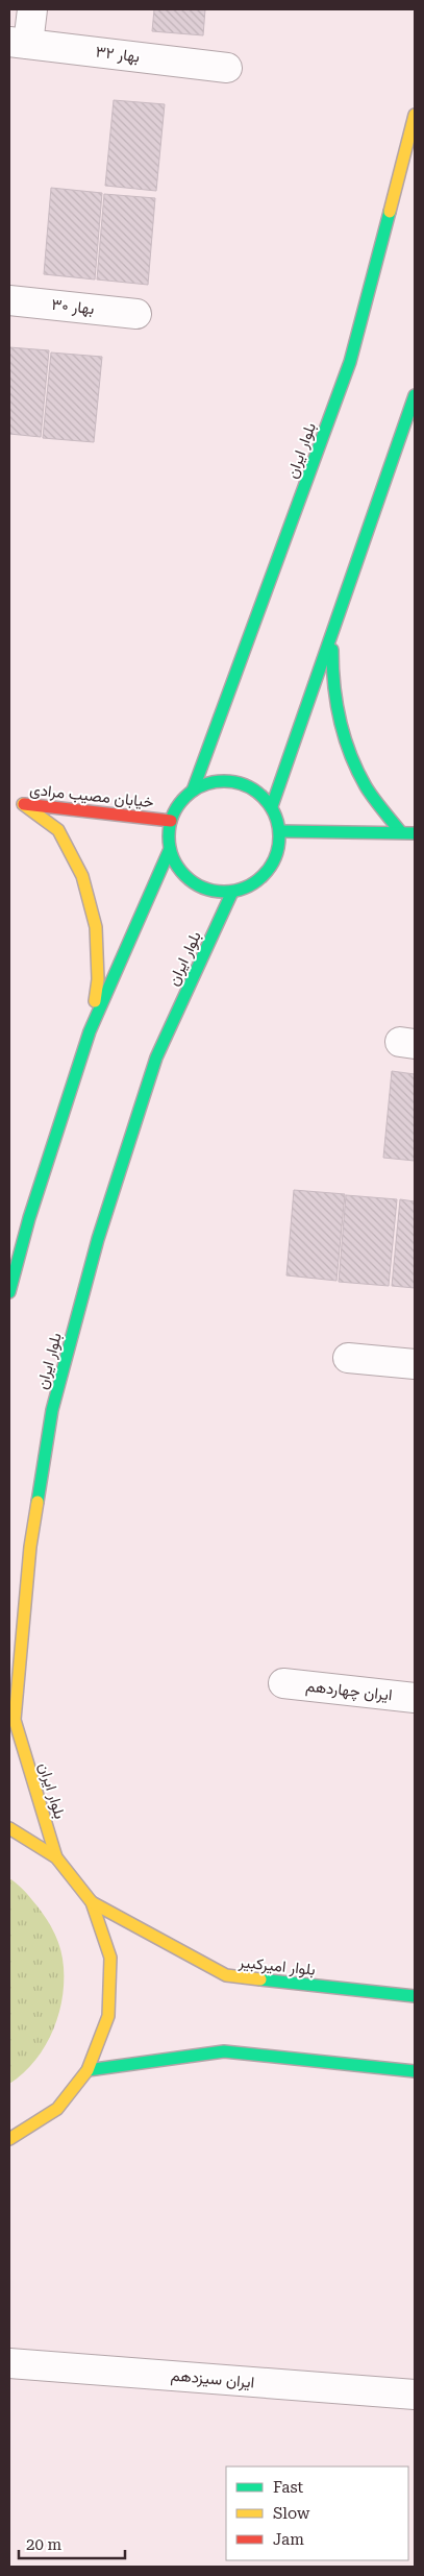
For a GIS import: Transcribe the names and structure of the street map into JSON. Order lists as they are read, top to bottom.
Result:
{
  "streets": {
    "main road": ["بلوار ایران", "خیابان مصیب مرادی", "بلوار امیرکبیر"],
    "street": [
      "بهار ۳۲",
      "بهار ۳۰",
      "ایران چهاردهم",
      "ایران سیزدهم"
    ]
  },
  "crossings": [
    ["بلوار ایران", "خیابان مصیب مرادی"]
  ],
  "legend": ["Fast", "Slow", "Jam"],
  "scale_bar": "20 m"
}
